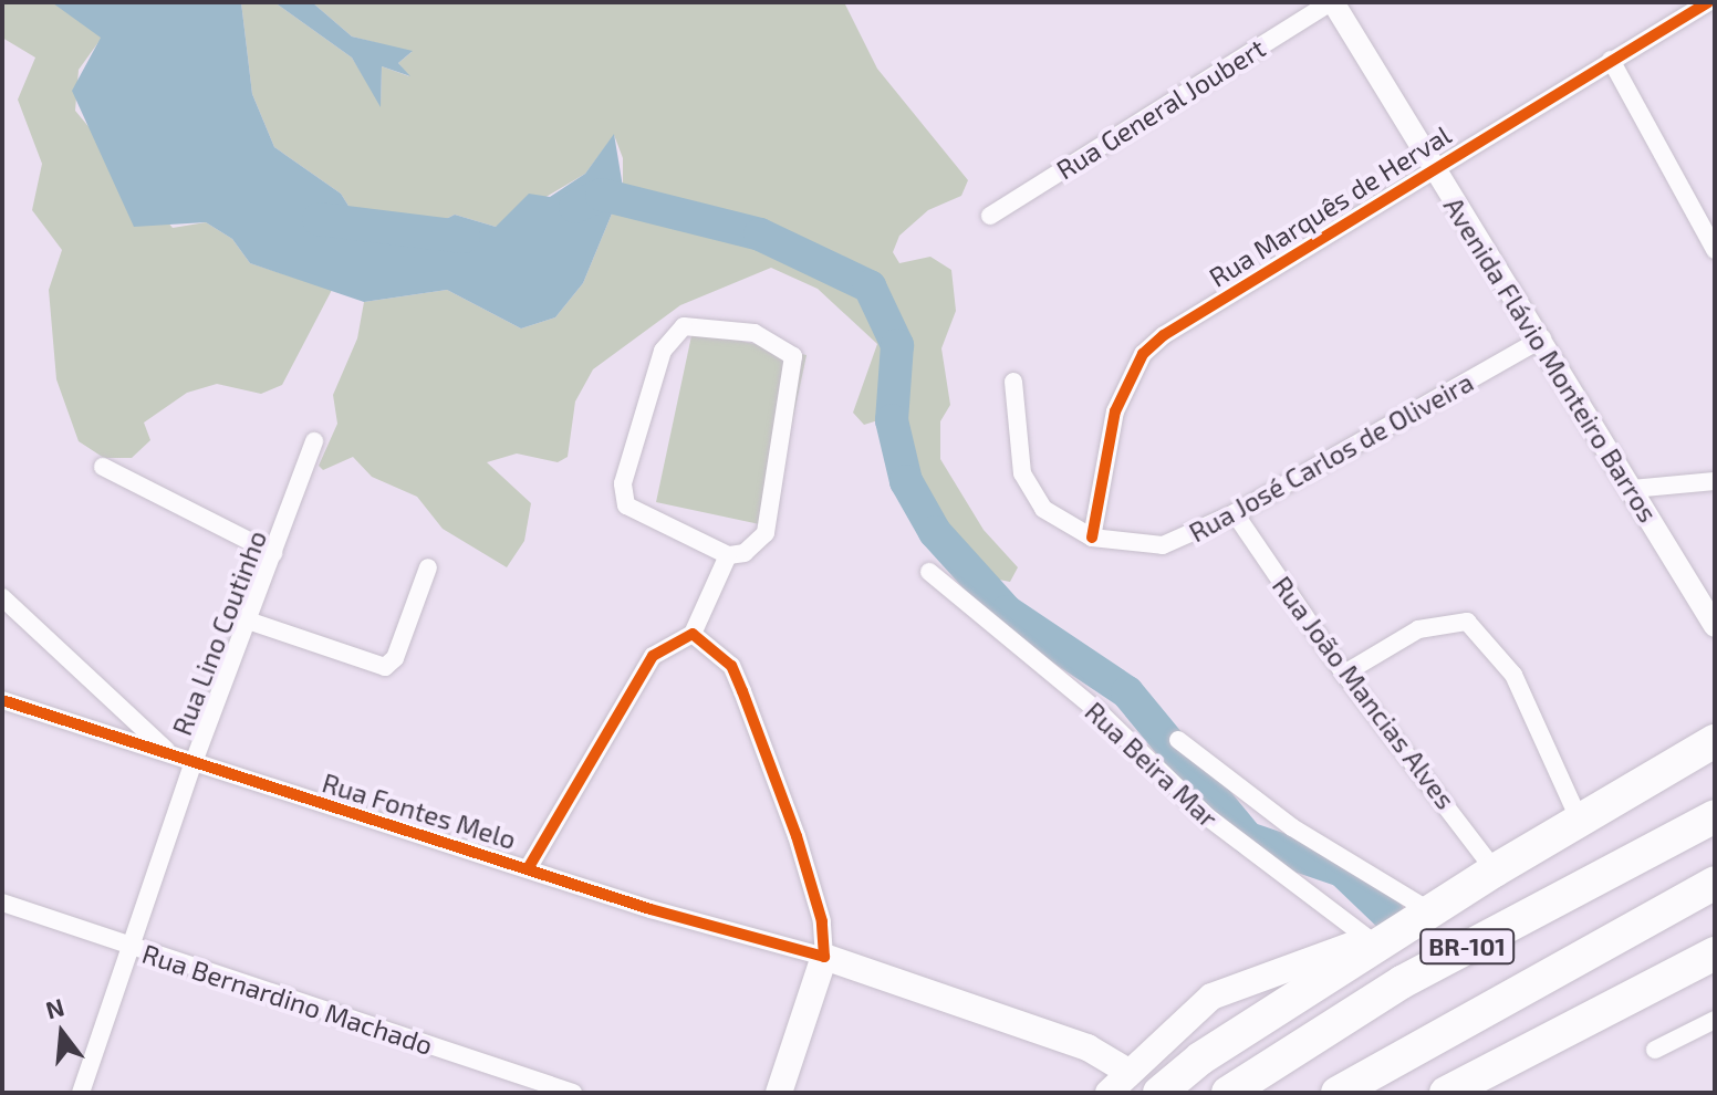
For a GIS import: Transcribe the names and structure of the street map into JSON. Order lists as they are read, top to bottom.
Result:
{
  "streets": {
    "highway": ["BR-101"],
    "main road": ["Rua Fontes Melo"],
    "street": [
      "Rua General Joubert",
      "Rua Marquês de Herval",
      "Avenida Flávio Monteiro Barros",
      "Rua José Carlos de Oliveira",
      "Rua Lino Coutinho",
      "Rua João Mancias Alves",
      "Rua Beira Mar",
      "Rua Bernardino Machado"
    ]
  },
  "crossings": [
    ["Rua General Joubert", "Avenida Flávio Monteiro Barros"],
    ["Rua Marquês de Herval", "Avenida Flávio Monteiro Barros"],
    ["Rua Marquês de Herval", "Rua José Carlos de Oliveira"],
    ["Avenida Flávio Monteiro Barros", "Rua José Carlos de Oliveira"],
    ["Rua José Carlos de Oliveira", "Rua João Mancias Alves"],
    ["Rua Lino Coutinho", "Rua Fontes Melo"],
    ["Rua Lino Coutinho", "Rua Bernardino Machado"]
  ],
  "north": "top"
}
